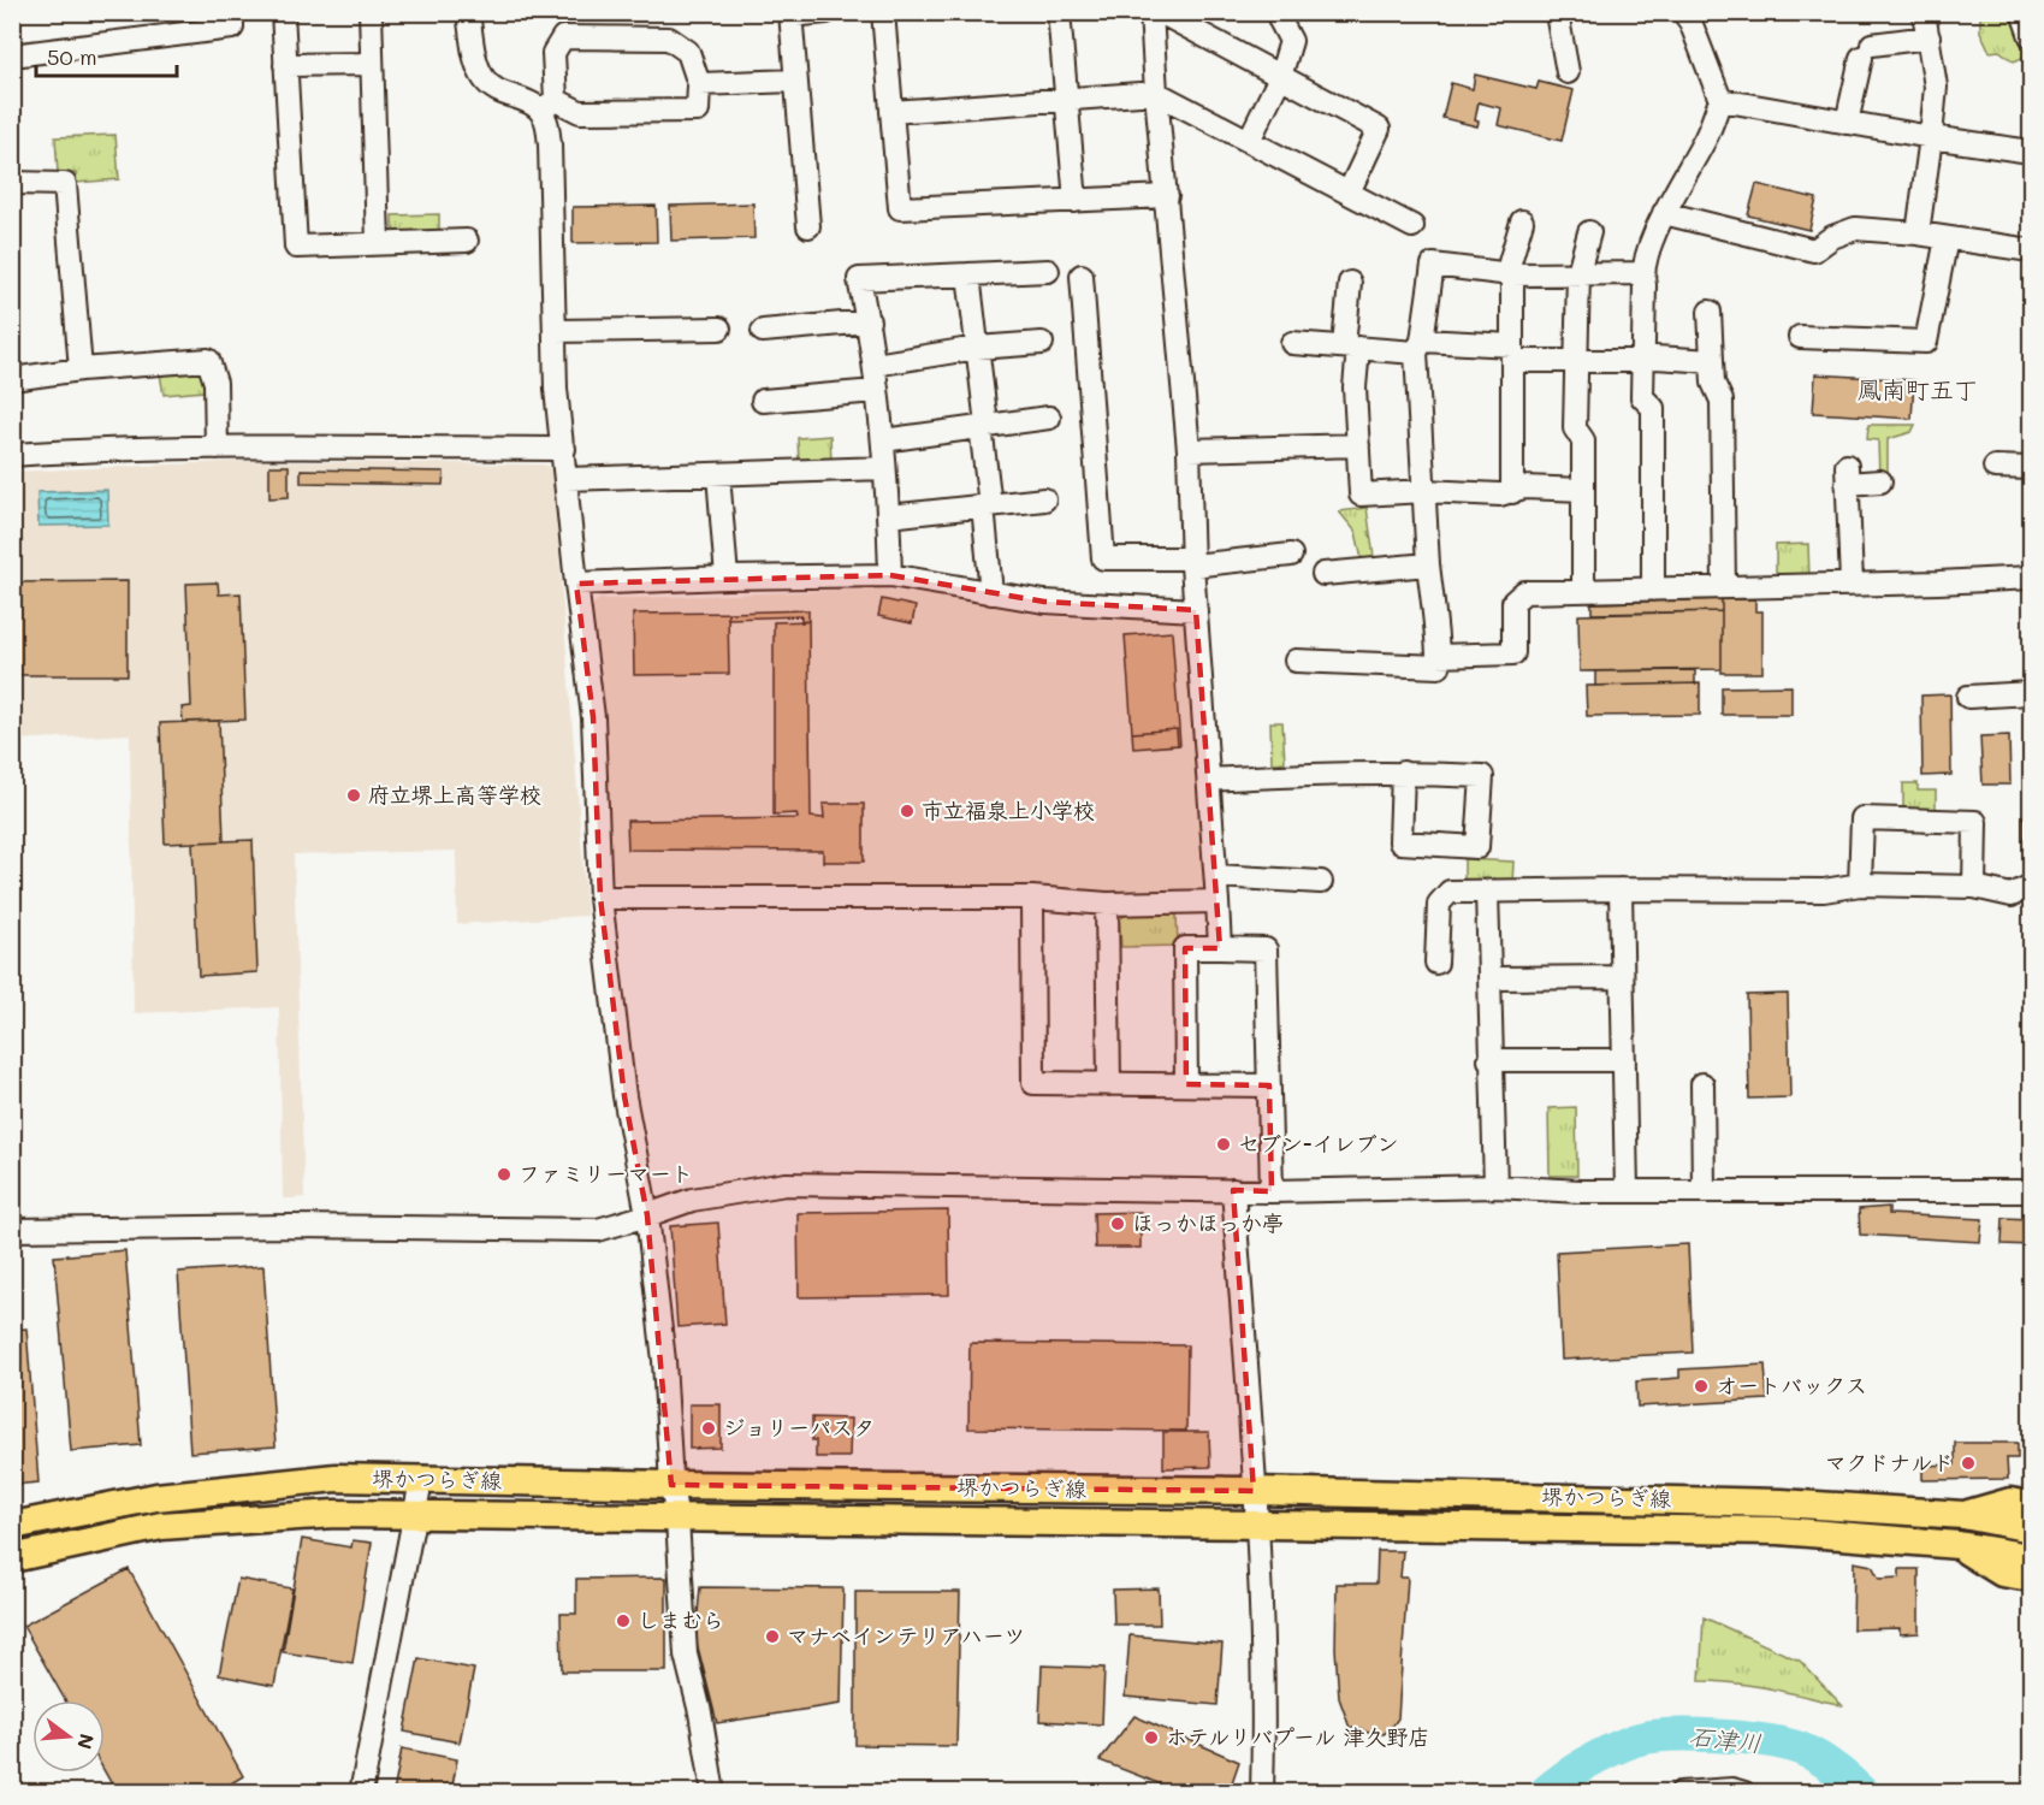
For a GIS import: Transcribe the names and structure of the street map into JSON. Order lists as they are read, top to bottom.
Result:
{
  "streets": {
    "main road": ["堺かつらぎ線"]
  },
  "districts": ["鳳南町五丁"],
  "water": ["石津川"],
  "places": [
    "府立堺上高等学校",
    "市立福泉上小学校",
    "セブン-イレブン",
    "ファミリーマート",
    "ほっかほっか亭",
    "オートバックス",
    "ジョリーパスタ",
    "マクドナルド",
    "しまむら",
    "マナベインテリアハーツ",
    "ホテルリバプール 津久野店"
  ],
  "scale_bar": "50 m",
  "north": "right"
}
